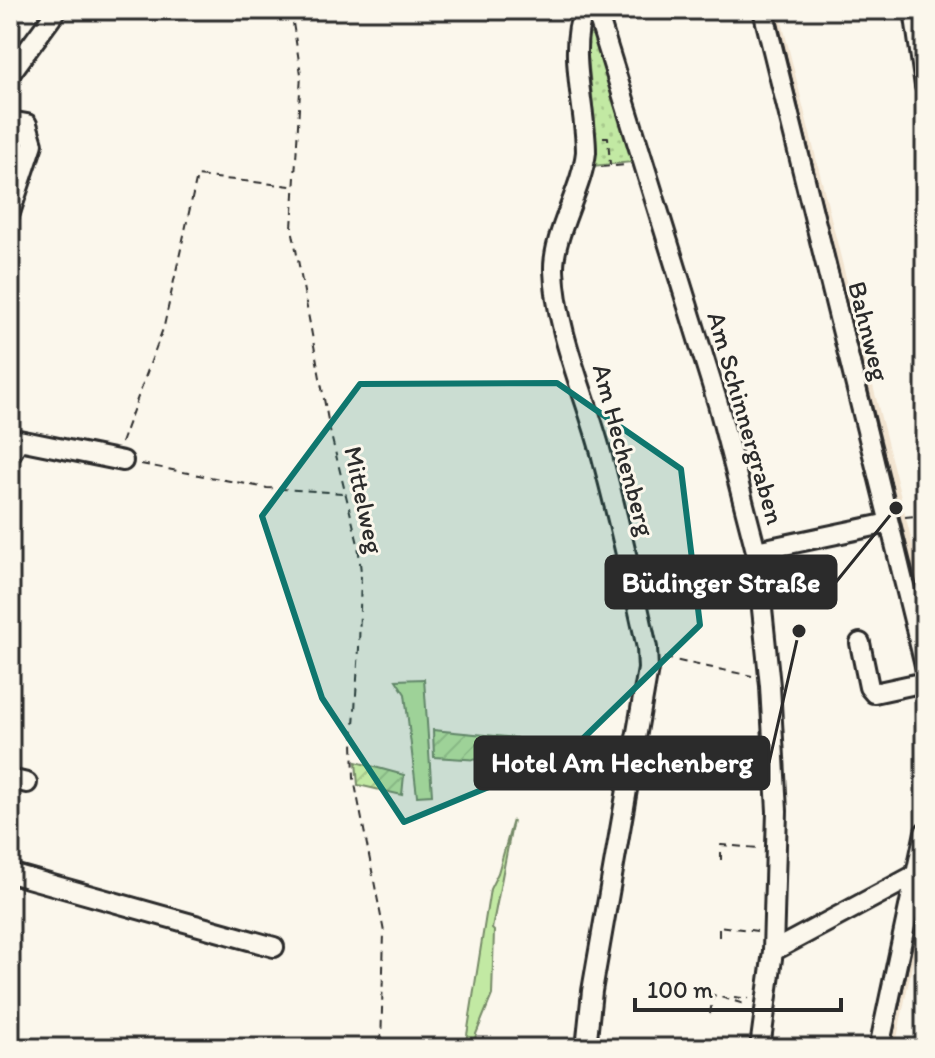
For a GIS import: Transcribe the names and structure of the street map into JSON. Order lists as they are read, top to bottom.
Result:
{
  "streets": {
    "street": ["Bahnweg", "Am Schinnergraben", "Am Hechenberg"],
    "path": ["Mittelweg"]
  },
  "places": ["Büdinger Straße", "Hotel Am Hechenberg"],
  "scale_bar": "100 m"
}
